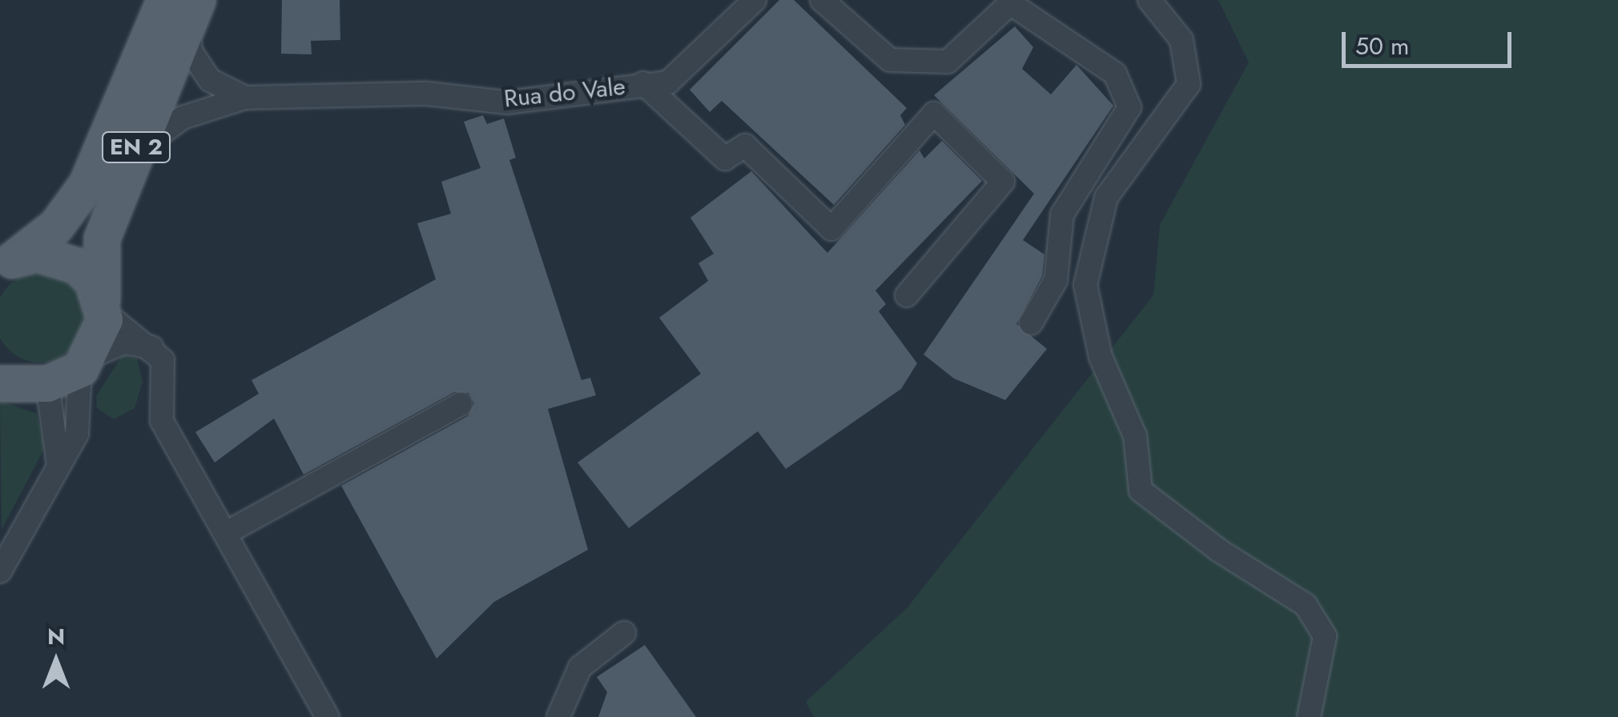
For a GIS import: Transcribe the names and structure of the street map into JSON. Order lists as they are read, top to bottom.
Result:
{
  "streets": {
    "main road": ["EN 2"],
    "street": ["Rua do Vale"]
  },
  "scale_bar": "50 m",
  "north": "top"
}
